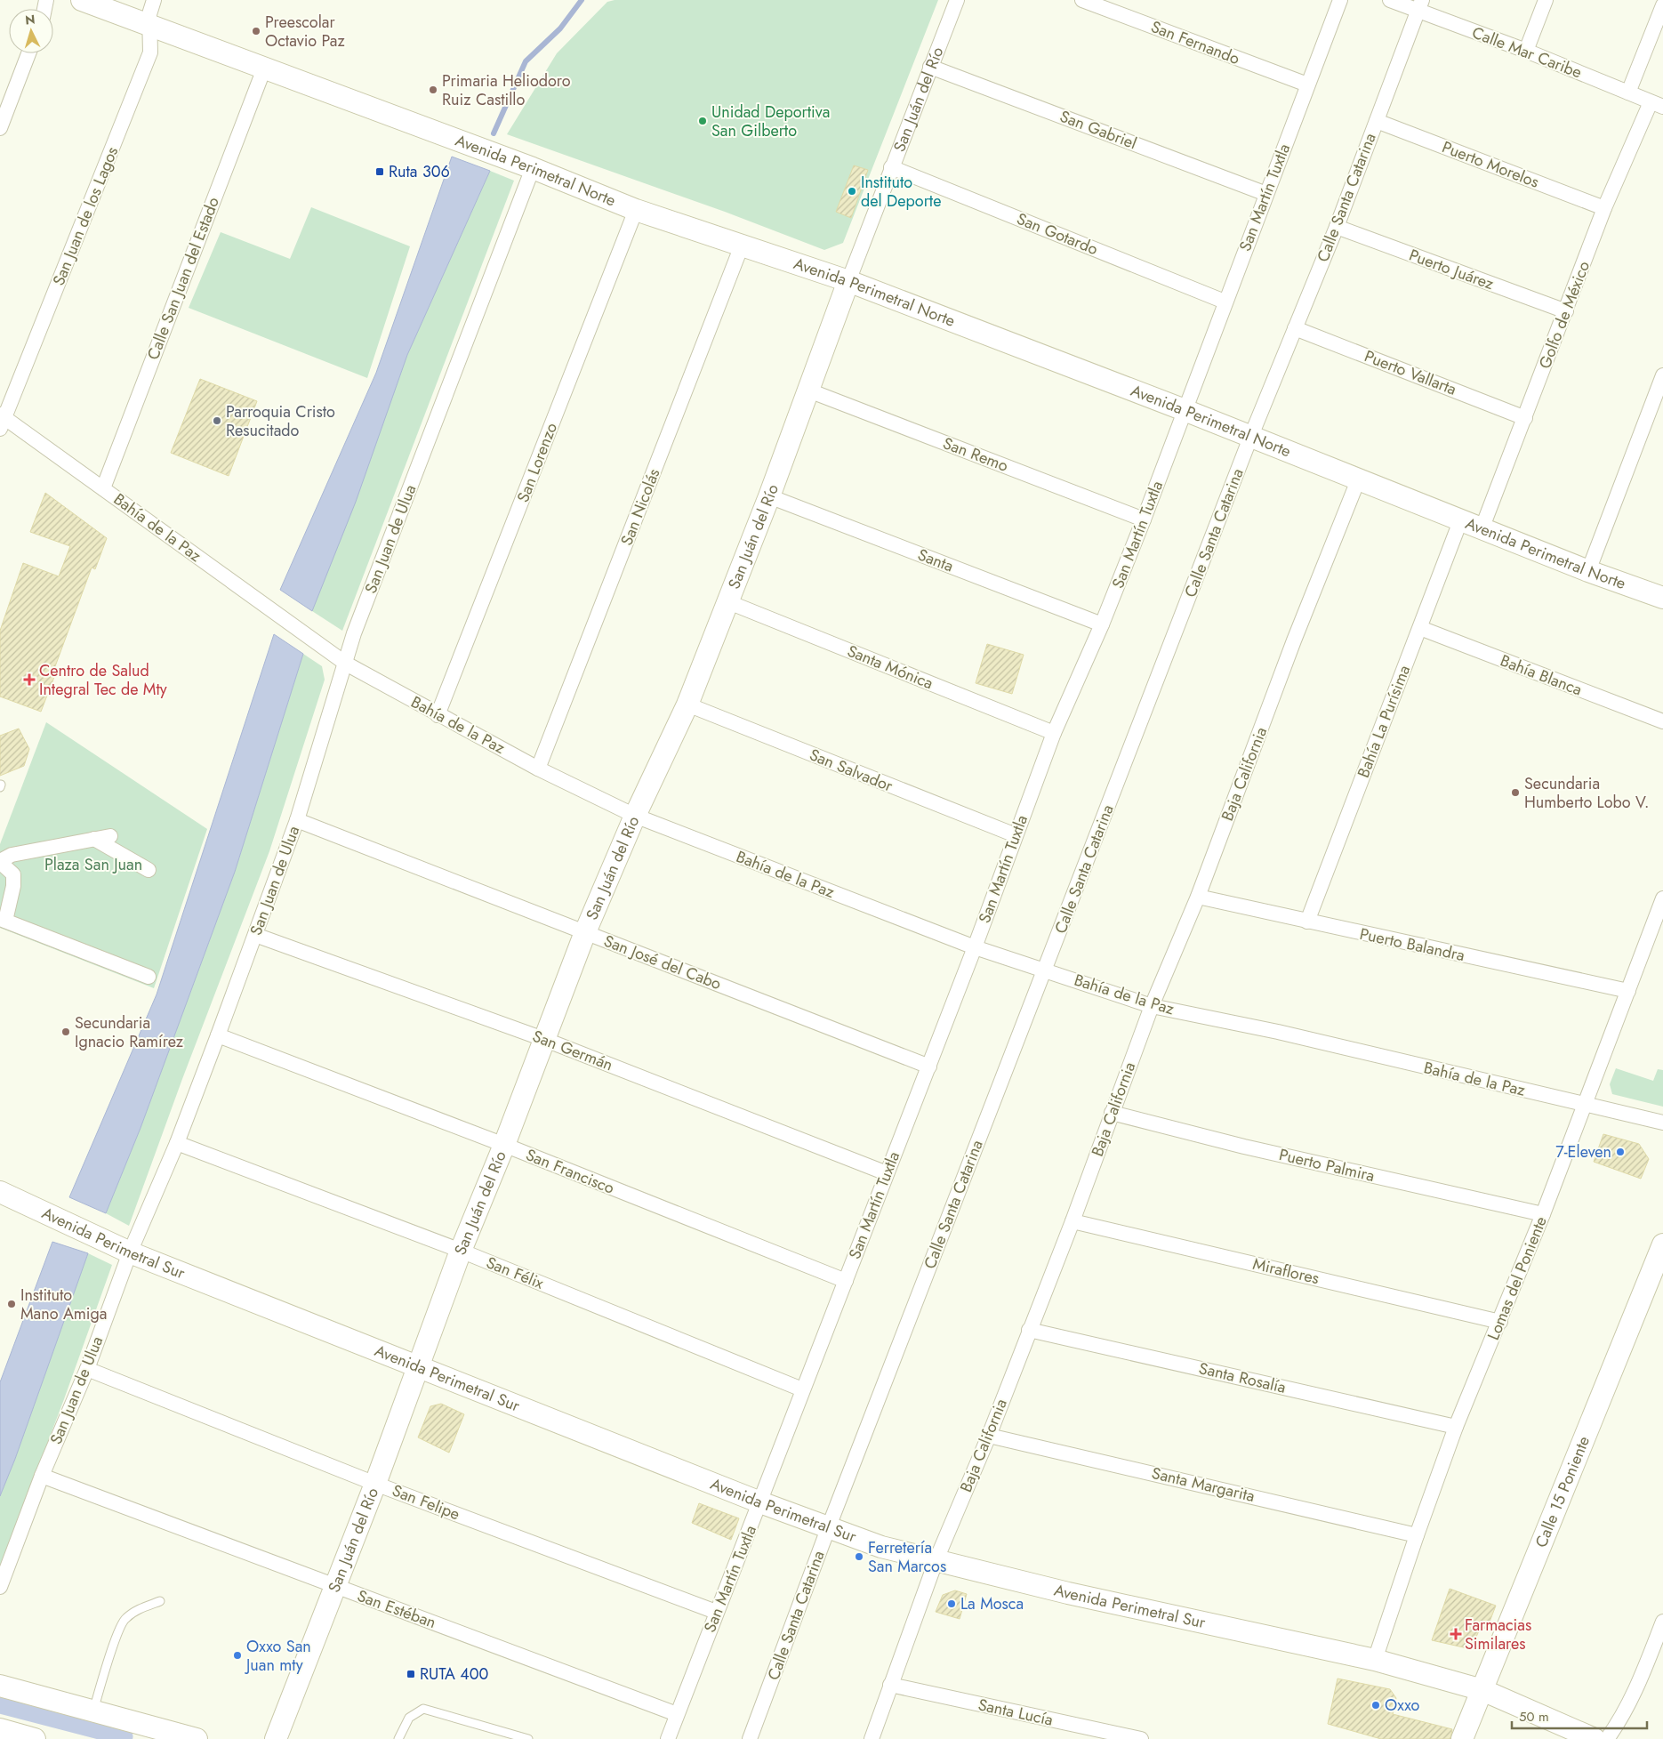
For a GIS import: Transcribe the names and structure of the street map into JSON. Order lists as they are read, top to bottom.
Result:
{
  "streets": {
    "street": [
      "San Fernando",
      "Calle Mar Caribe",
      "San Juán del Río",
      "San Gabriel",
      "Puerto Morelos",
      "Avenida Perimetral Norte",
      "San Martín Tuxtla",
      "Calle Santa Catarina",
      "San Juan de los Lagos",
      "San Gotardo",
      "Puerto Juárez",
      "Calle San Juan del Estado",
      "Golfo de México",
      "Puerto Vallarta",
      "San Remo",
      "San Lorenzo",
      "San Nicolás",
      "Bahía de la Paz",
      "San Juan de Ulua",
      "Santa",
      "Santa Mónica",
      "Bahía Blanca",
      "Bahía La Purísima",
      "San Salvador",
      "Baja California",
      "Puerto Balandra",
      "San José del Cabo",
      "San Germán",
      "Puerto Palmira",
      "San Francisco",
      "Avenida Perimetral Sur",
      "Miraflores",
      "San Félix",
      "Lomas del Poniente",
      "Santa Rosalía",
      "Santa Margarita",
      "Calle 15 Poniente",
      "San Felipe",
      "San Estéban",
      "Santa Lucía"
    ]
  },
  "crossings": [
    ["San Fernando", "San Martín Tuxtla"],
    ["Calle Mar Caribe", "Calle Santa Catarina"],
    ["Calle Mar Caribe", "Golfo de México"],
    ["San Juán del Río", "San Gabriel"],
    ["San Juán del Río", "Avenida Perimetral Norte"],
    ["San Juán del Río", "San Gotardo"],
    ["San Juán del Río", "San Remo"],
    ["San Juán del Río", "Bahía de la Paz"],
    ["San Juán del Río", "Santa"],
    ["San Juán del Río", "Santa Mónica"],
    ["San Juán del Río", "San Salvador"],
    ["San Juán del Río", "San José del Cabo"],
    ["San Juán del Río", "San Germán"],
    ["San Juán del Río", "San Francisco"],
    ["San Juán del Río", "Avenida Perimetral Sur"],
    ["San Juán del Río", "San Félix"],
    ["San Juán del Río", "San Felipe"],
    ["San Juán del Río", "San Estéban"],
    ["San Gabriel", "San Martín Tuxtla"],
    ["Puerto Morelos", "Calle Santa Catarina"],
    ["Puerto Morelos", "Golfo de México"],
    ["Avenida Perimetral Norte", "San Martín Tuxtla"],
    ["Avenida Perimetral Norte", "Calle Santa Catarina"],
    ["Avenida Perimetral Norte", "San Juan de los Lagos"],
    ["Avenida Perimetral Norte", "Calle San Juan del Estado"],
    ["Avenida Perimetral Norte", "Golfo de México"],
    ["Avenida Perimetral Norte", "San Lorenzo"],
    ["Avenida Perimetral Norte", "San Nicolás"],
    ["Avenida Perimetral Norte", "San Juan de Ulua"],
    ["Avenida Perimetral Norte", "Bahía La Purísima"],
    ["Avenida Perimetral Norte", "Baja California"],
    ["San Martín Tuxtla", "San Gotardo"],
    ["San Martín Tuxtla", "San Remo"],
    ["San Martín Tuxtla", "Bahía de la Paz"],
    ["San Martín Tuxtla", "Santa"],
    ["San Martín Tuxtla", "Santa Mónica"],
    ["San Martín Tuxtla", "San Salvador"],
    ["San Martín Tuxtla", "San José del Cabo"],
    ["San Martín Tuxtla", "San Germán"],
    ["San Martín Tuxtla", "San Francisco"],
    ["San Martín Tuxtla", "Avenida Perimetral Sur"],
    ["San Martín Tuxtla", "San Félix"],
    ["San Martín Tuxtla", "San Felipe"],
    ["San Martín Tuxtla", "San Estéban"],
    ["Calle Santa Catarina", "Puerto Juárez"],
    ["Calle Santa Catarina", "Puerto Vallarta"],
    ["Calle Santa Catarina", "Bahía de la Paz"],
    ["Calle Santa Catarina", "Avenida Perimetral Sur"],
    ["San Juan de los Lagos", "Bahía de la Paz"],
    ["Puerto Juárez", "Golfo de México"],
    ["Calle San Juan del Estado", "Bahía de la Paz"],
    ["Golfo de México", "Puerto Vallarta"],
    ["San Lorenzo", "Bahía de la Paz"],
    ["San Nicolás", "Bahía de la Paz"],
    ["Bahía de la Paz", "San Juan de Ulua"],
    ["Bahía de la Paz", "Baja California"],
    ["Bahía de la Paz", "Lomas del Poniente"],
    ["San Juan de Ulua", "San José del Cabo"],
    ["San Juan de Ulua", "San Germán"],
    ["San Juan de Ulua", "San Francisco"],
    ["San Juan de Ulua", "Avenida Perimetral Sur"],
    ["San Juan de Ulua", "San Félix"],
    ["San Juan de Ulua", "San Felipe"],
    ["San Juan de Ulua", "San Estéban"],
    ["Bahía Blanca", "Bahía La Purísima"],
    ["Bahía La Purísima", "Puerto Balandra"],
    ["Baja California", "Puerto Balandra"],
    ["Baja California", "Puerto Palmira"],
    ["Baja California", "Avenida Perimetral Sur"],
    ["Baja California", "Miraflores"],
    ["Baja California", "Santa Rosalía"],
    ["Baja California", "Santa Margarita"],
    ["Baja California", "Santa Lucía"],
    ["Puerto Balandra", "Lomas del Poniente"],
    ["Puerto Palmira", "Lomas del Poniente"],
    ["Avenida Perimetral Sur", "Lomas del Poniente"],
    ["Avenida Perimetral Sur", "Calle 15 Poniente"],
    ["Miraflores", "Lomas del Poniente"],
    ["Lomas del Poniente", "Santa Rosalía"],
    ["Lomas del Poniente", "Santa Margarita"]
  ],
  "parks": ["Plaza San Juan"],
  "places": {
    "other": [
      "Preescolar Octavio Paz",
      "Primaria Heliodoro Ruiz Castillo",
      "Unidad Deportiva San Gilberto",
      "Instituto del Deporte",
      "Parroquia Cristo Resucitado",
      "Secundaria Humberto Lobo V.",
      "Secundaria Ignacio Ramírez",
      "7-Eleven",
      "Instituto Mano Amiga",
      "Ferretería San Marcos",
      "La Mosca",
      "Oxxo San Juan mty",
      "Oxxo"
    ],
    "transit": ["Ruta 306", "RUTA 400"],
    "health": ["Centro de Salud Integral Tec de Mty", "Farmacias Similares"]
  },
  "scale_bar": "50 m",
  "north": "top"
}
